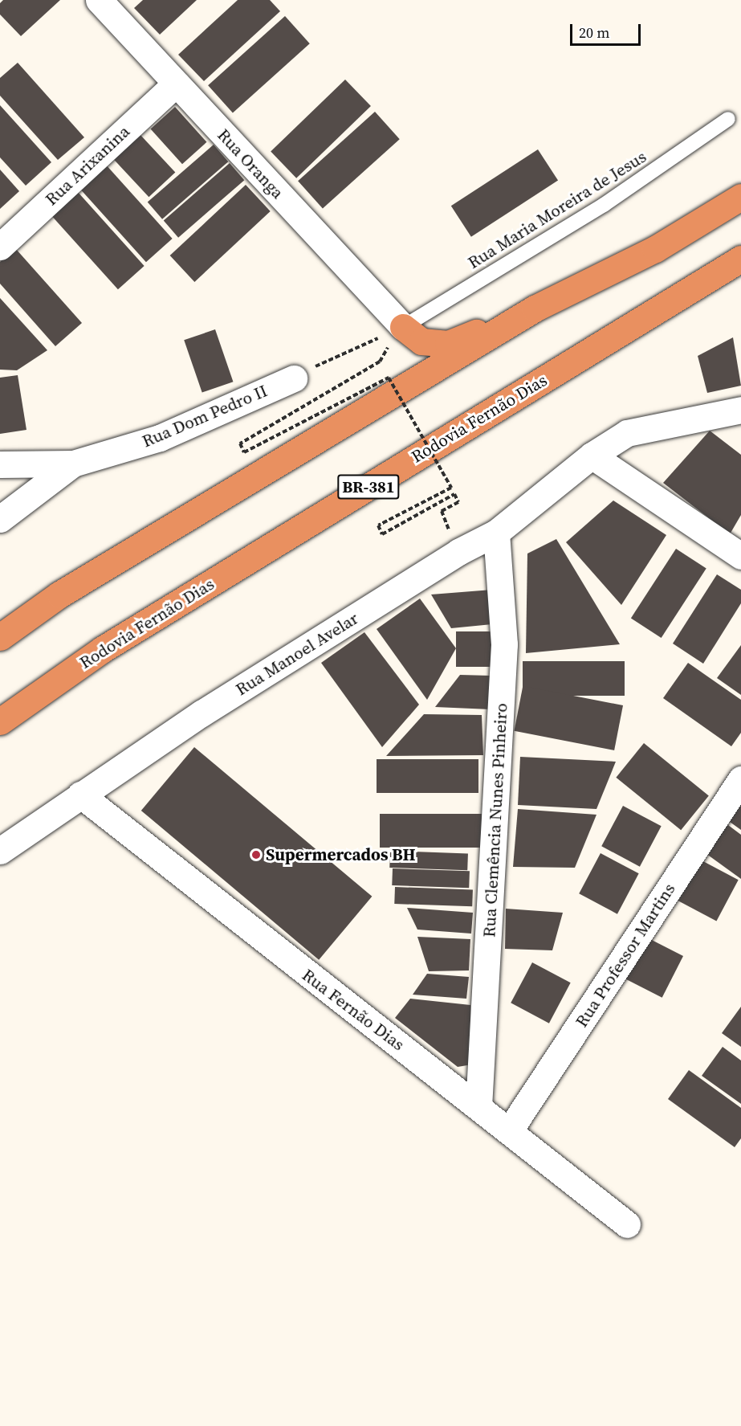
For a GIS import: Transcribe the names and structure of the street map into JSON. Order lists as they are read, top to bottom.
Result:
{
  "streets": {
    "highway": ["Rodovia Fernão Dias", "BR-381"],
    "street": [
      "Rua Oranga",
      "Rua Arixanina",
      "Rua Dom Pedro II",
      "Rua Manoel Avelar",
      "Rua Clemência Nunes Pinheiro",
      "Rua Professor Martins",
      "Rua Fernão Dias"
    ],
    "lane": ["Rua Maria Moreira de Jesus"]
  },
  "crossings": [
    ["Rua Oranga", "Rua Arixanina"],
    ["Rua Oranga", "Rua Maria Moreira de Jesus"],
    ["Rua Manoel Avelar", "Rua Clemência Nunes Pinheiro"],
    ["Rua Manoel Avelar", "Rua Fernão Dias"],
    ["Rua Clemência Nunes Pinheiro", "Rua Fernão Dias"],
    ["Rua Professor Martins", "Rua Fernão Dias"]
  ],
  "places": ["Supermercados BH"],
  "scale_bar": "20 m"
}
